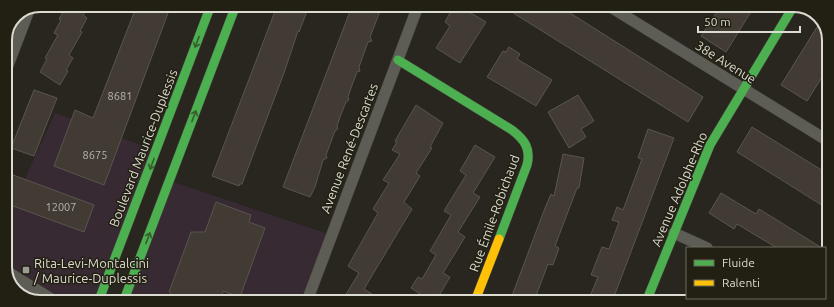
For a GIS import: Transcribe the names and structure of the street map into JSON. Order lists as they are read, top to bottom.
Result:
{
  "streets": {
    "street": [
      "38e Avenue",
      "Boulevard Maurice-Duplessis",
      "Avenue René-Descartes",
      "Avenue Adolphe-Rho",
      "Rue Émile-Robichaud"
    ]
  },
  "crossings": [
    ["38e Avenue", "Avenue Adolphe-Rho"],
    ["Avenue René-Descartes", "Rue Émile-Robichaud"]
  ],
  "places": {
    "transit": ["Rita-Levi-Montalcini / Maurice-Duplessis"]
  },
  "house_numbers": ["8681", "8675", "12007"],
  "legend": ["Fluide", "Ralenti"],
  "scale_bar": "50 m"
}
